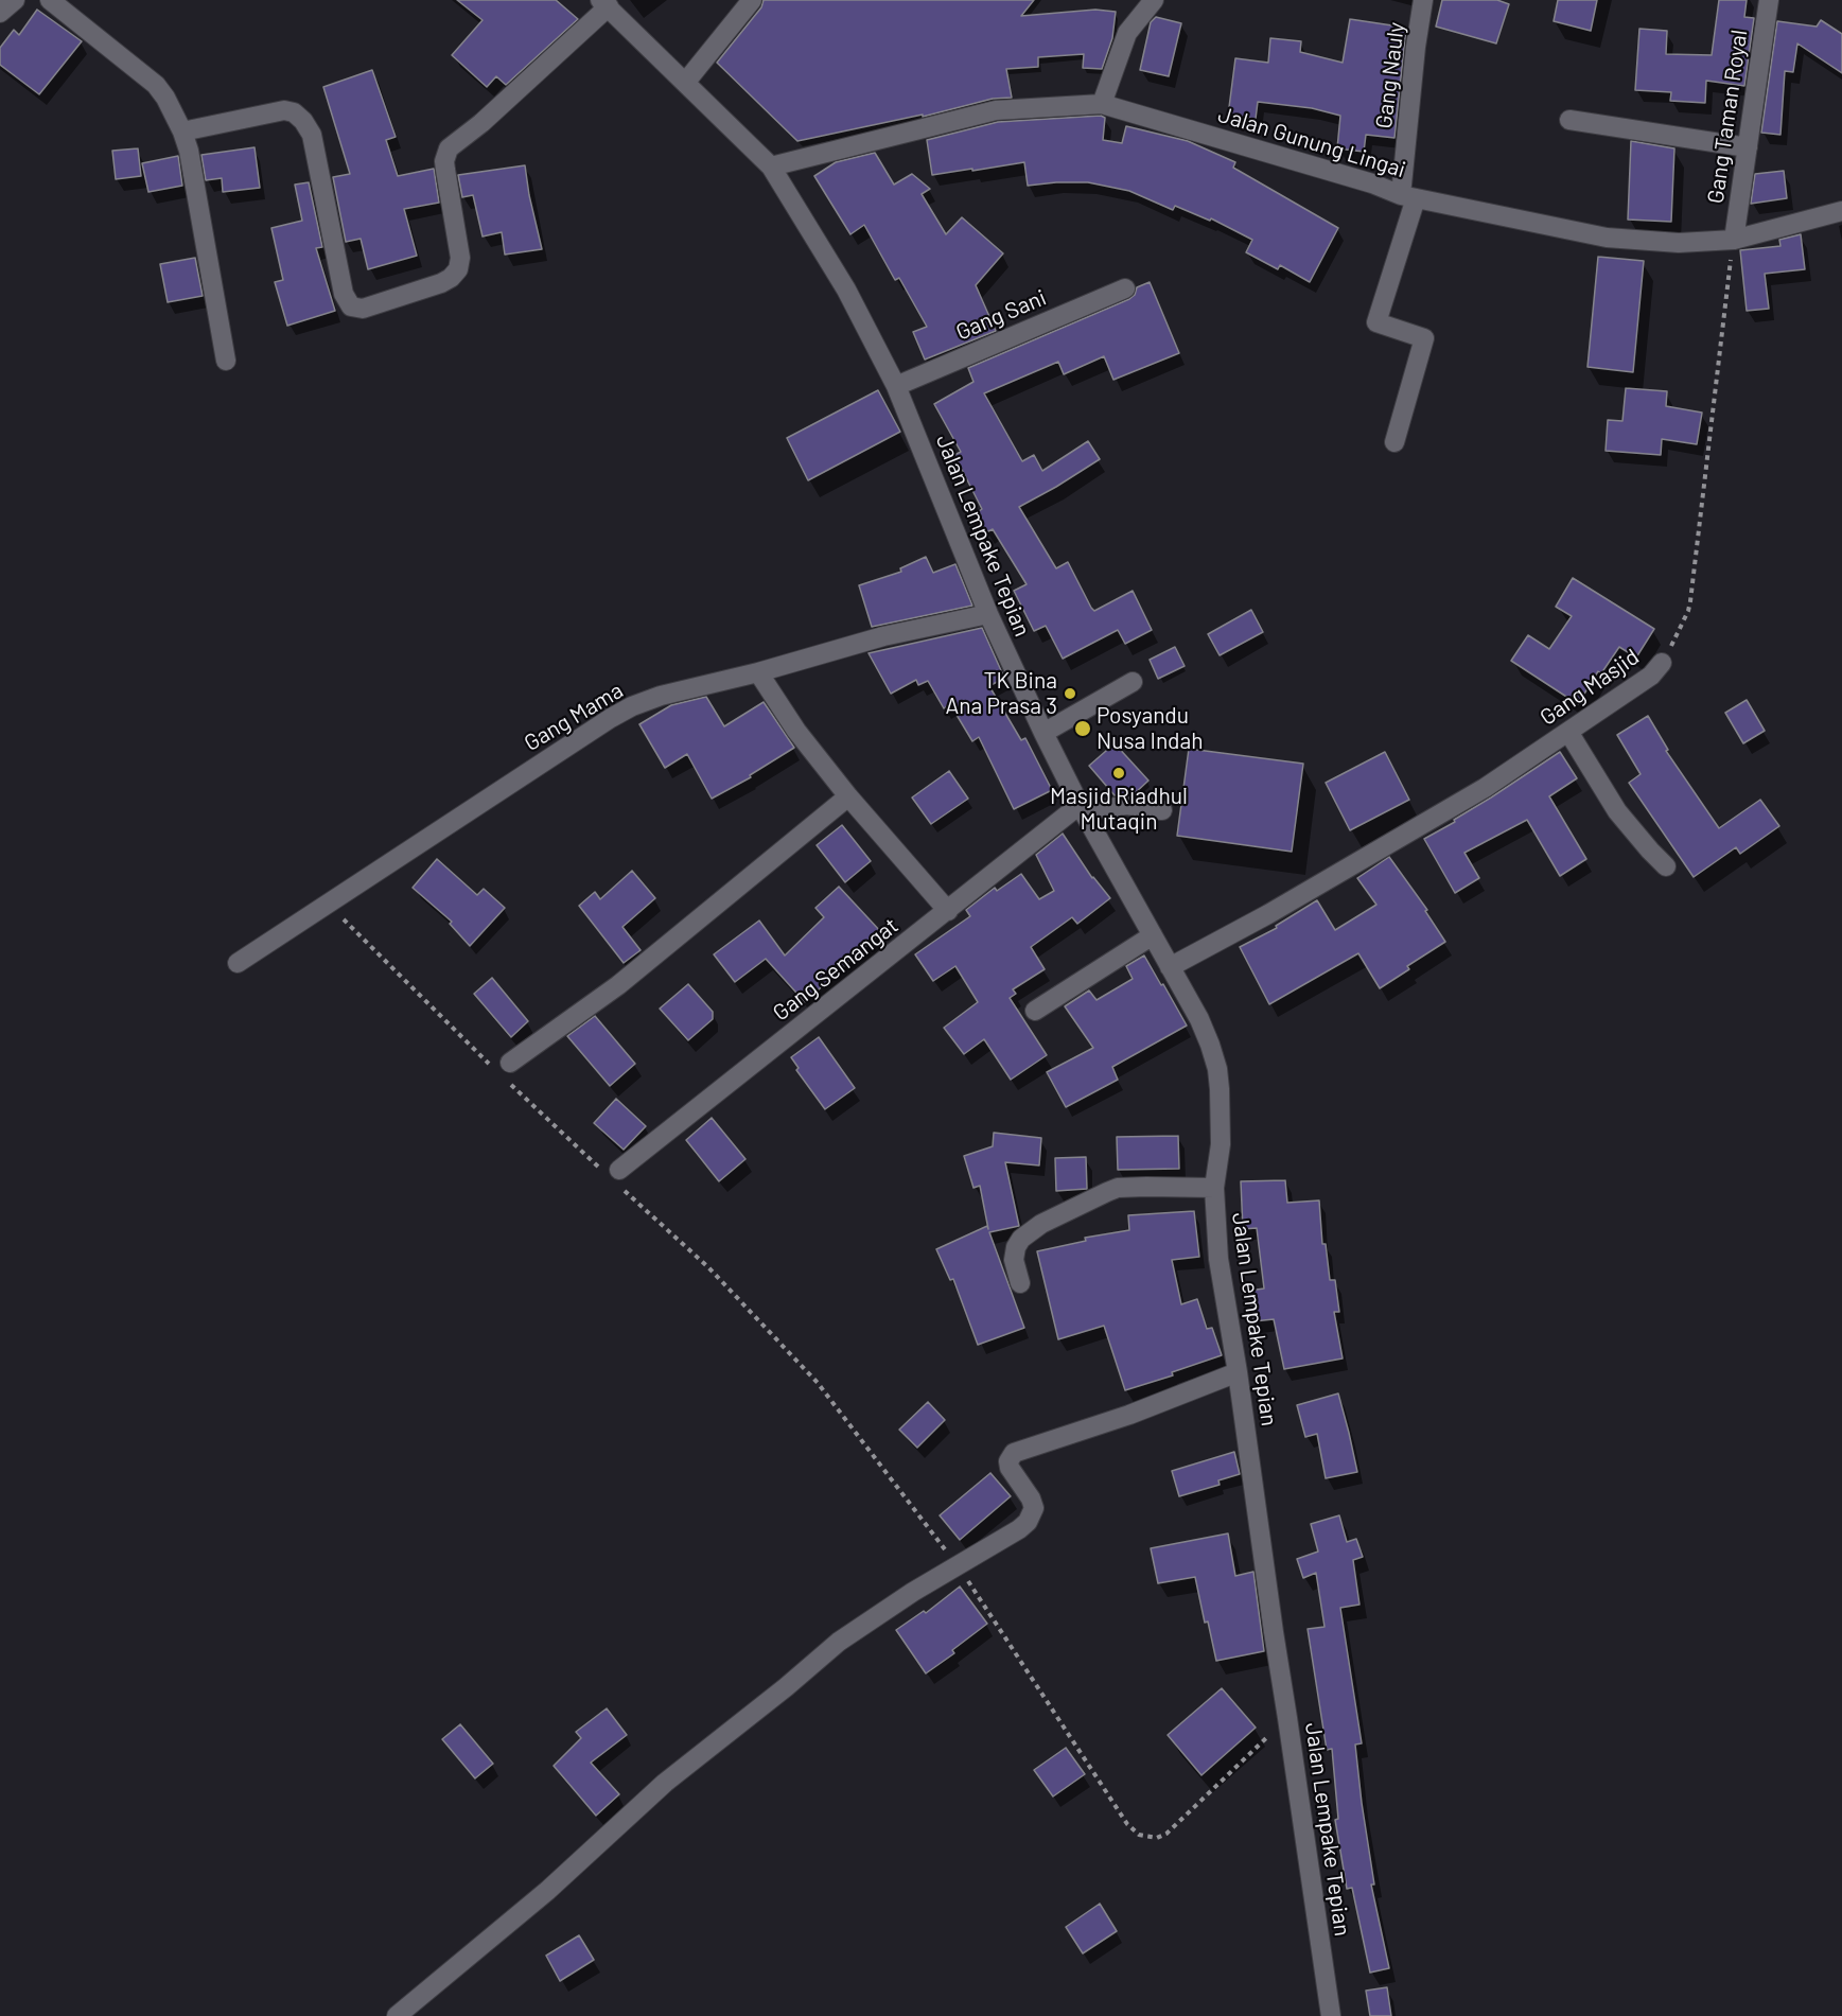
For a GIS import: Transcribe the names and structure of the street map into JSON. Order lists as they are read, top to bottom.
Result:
{
  "streets": {
    "street": [
      "Gang Nauly",
      "Gang Taman Royal",
      "Jalan Gunung Lingai",
      "Gang Sani",
      "Jalan Lempake Tepian",
      "Gang Masjid",
      "Gang Mama",
      "Gang Semangat"
    ]
  },
  "crossings": [
    ["Gang Nauly", "Jalan Gunung Lingai"],
    ["Gang Taman Royal", "Jalan Gunung Lingai"],
    ["Gang Taman Royal", "Gang Masjid"],
    ["Jalan Gunung Lingai", "Jalan Lempake Tepian"],
    ["Jalan Gunung Lingai", "Gang Masjid"],
    ["Gang Sani", "Jalan Lempake Tepian"],
    ["Jalan Lempake Tepian", "Gang Masjid"],
    ["Jalan Lempake Tepian", "Gang Mama"],
    ["Jalan Lempake Tepian", "Gang Semangat"]
  ],
  "places": ["TK Bina Ana Prasa 3", "Posyandu Nusa Indah", "Masjid Riadhul Mutaqin"]
}
